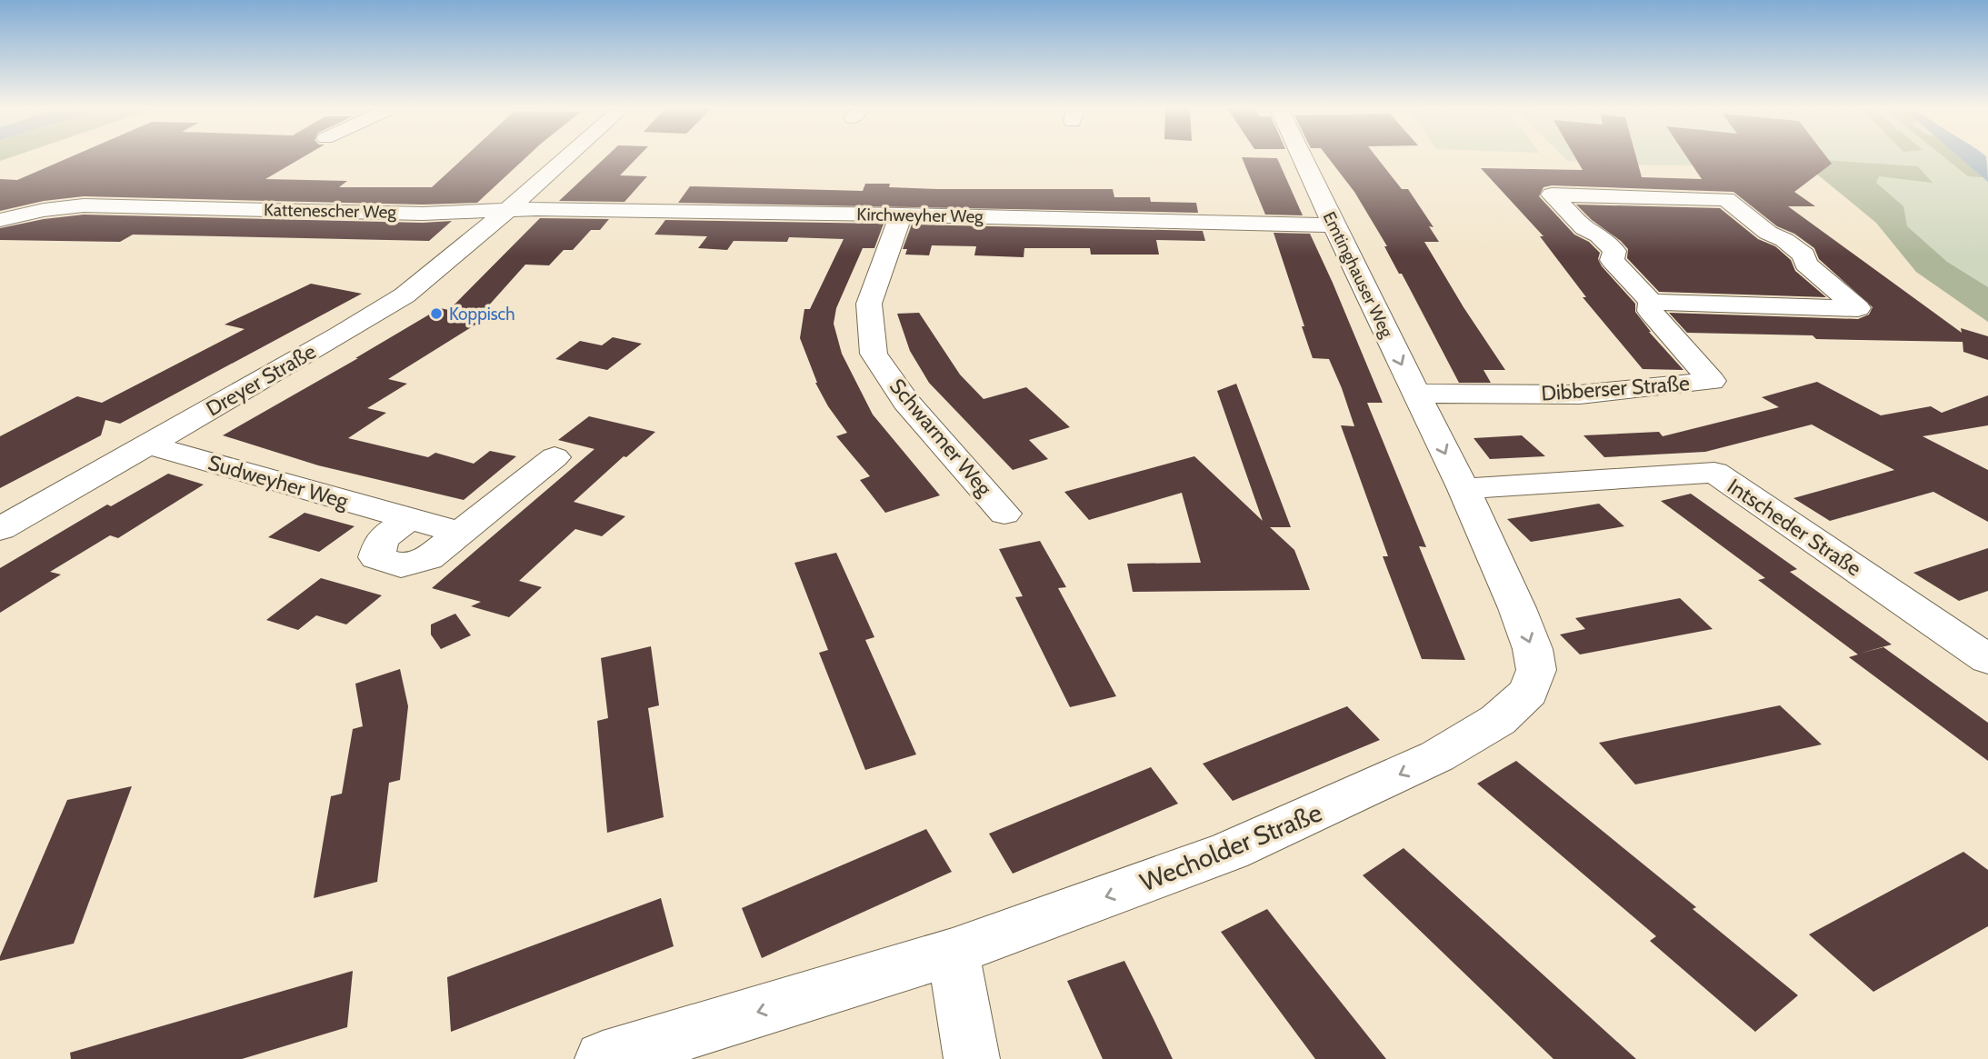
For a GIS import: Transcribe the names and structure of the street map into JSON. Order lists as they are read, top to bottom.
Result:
{
  "streets": {
    "street": [
      "Kattenescher Weg",
      "Kirchweyher Weg",
      "Emtinghauser Weg",
      "Dreyer Straße",
      "Dibberser Straße",
      "Schwarmer Weg",
      "Sudweyher Weg",
      "Intscheder Straße",
      "Wecholder Straße"
    ]
  },
  "crossings": [
    ["Kattenescher Weg", "Kirchweyher Weg"],
    ["Kattenescher Weg", "Dreyer Straße"],
    ["Kirchweyher Weg", "Emtinghauser Weg"],
    ["Kirchweyher Weg", "Dreyer Straße"],
    ["Kirchweyher Weg", "Schwarmer Weg"],
    ["Emtinghauser Weg", "Dibberser Straße"],
    ["Emtinghauser Weg", "Wecholder Straße"],
    ["Dreyer Straße", "Sudweyher Weg"],
    ["Dibberser Straße", "Wecholder Straße"],
    ["Intscheder Straße", "Wecholder Straße"]
  ],
  "one_way": ["Emtinghauser Weg"],
  "places": ["Koppisch"]
}
